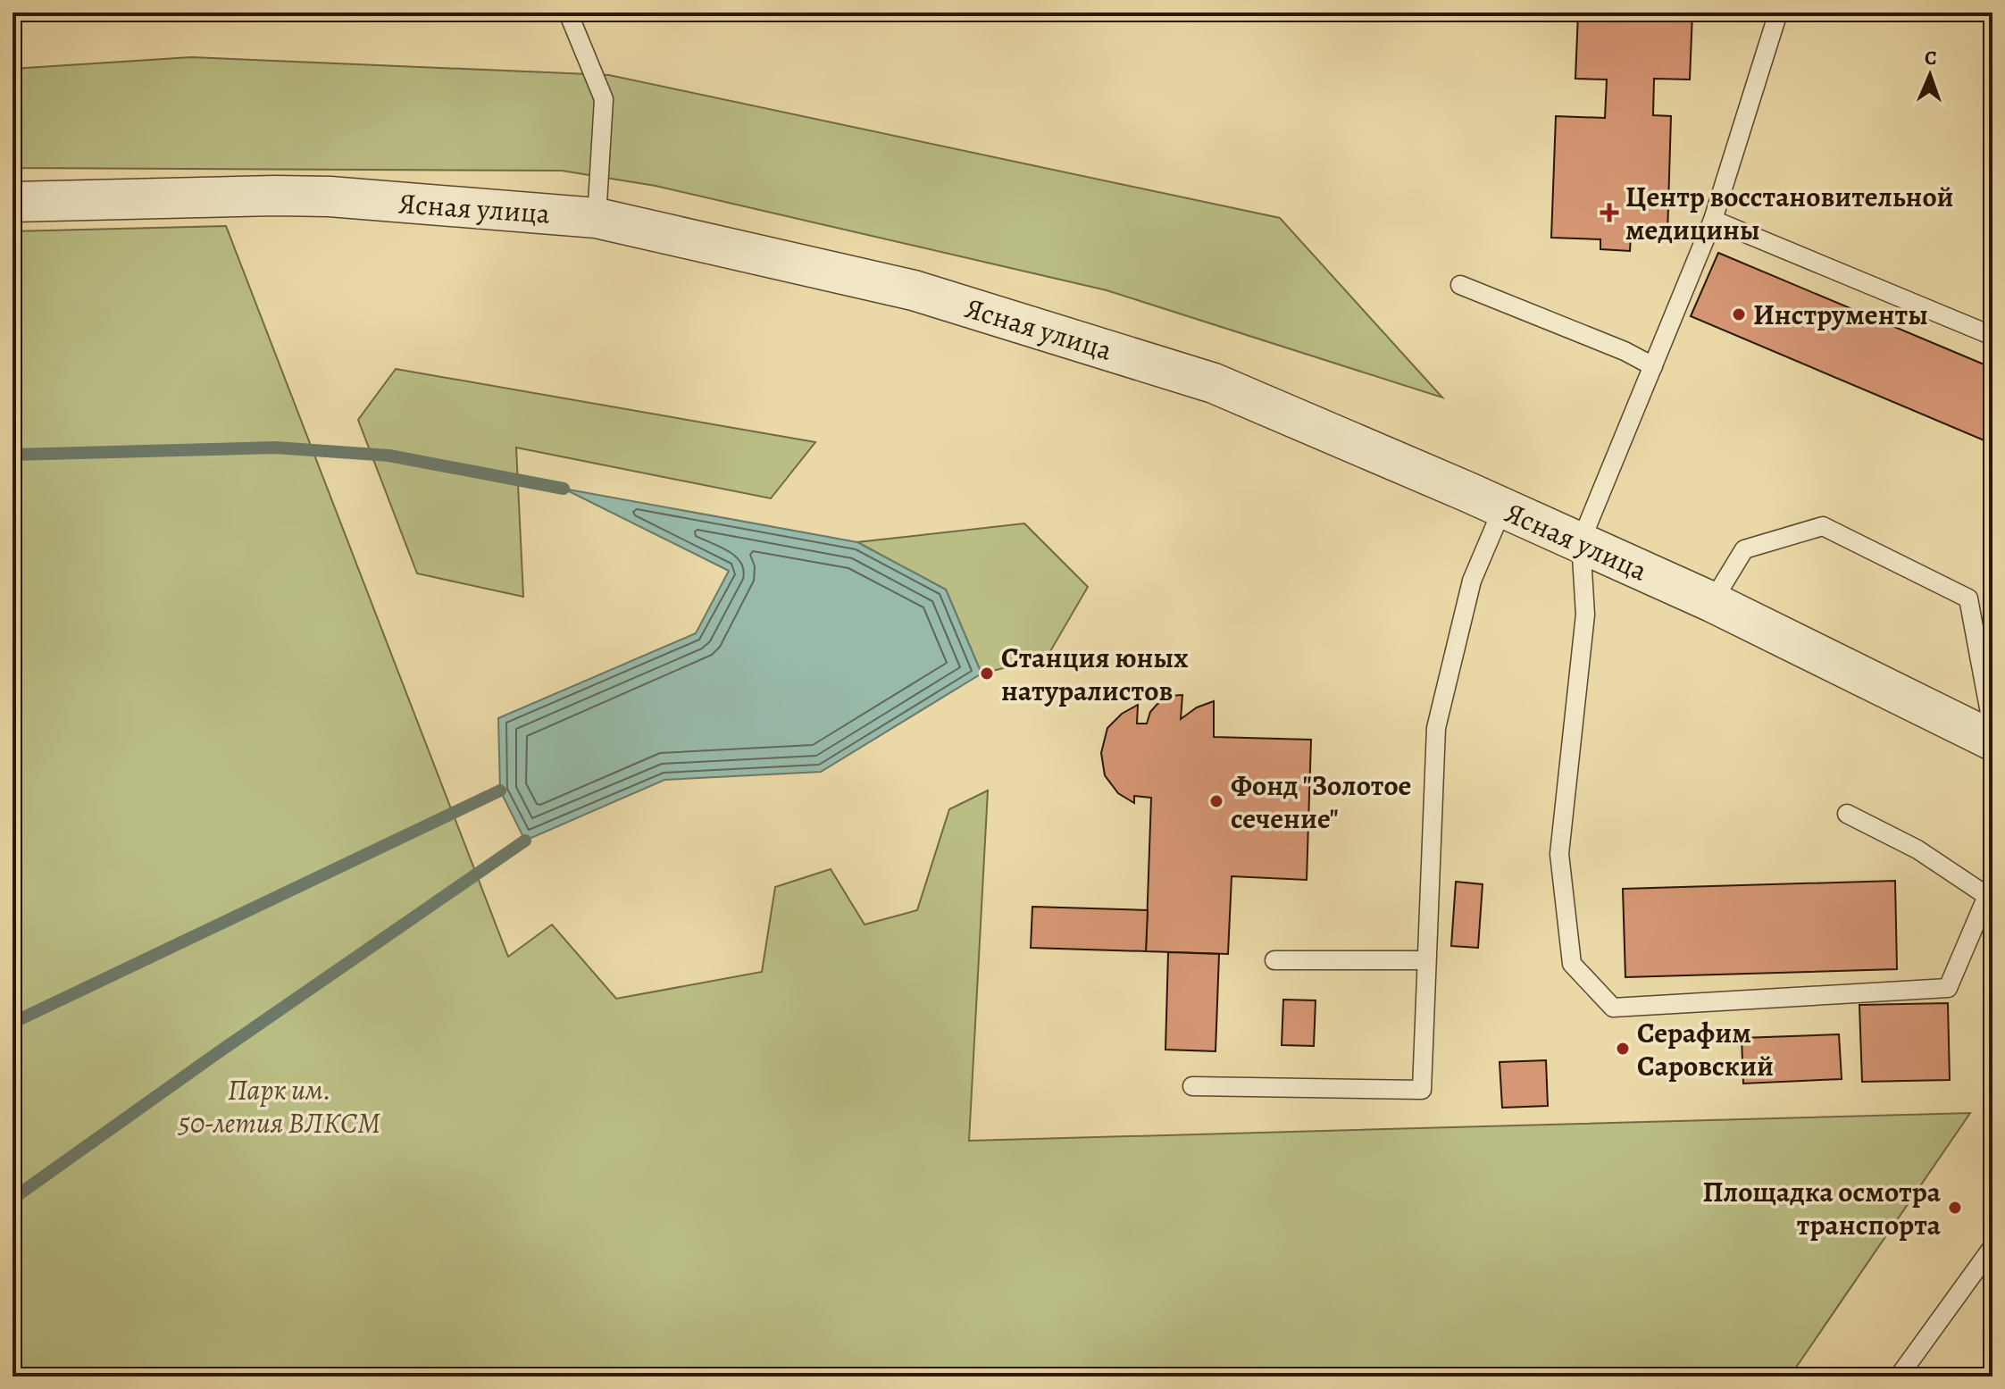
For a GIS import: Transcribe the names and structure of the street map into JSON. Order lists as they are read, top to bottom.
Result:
{
  "streets": {
    "street": ["Ясная улица"]
  },
  "parks": ["Парк им. 50-летия ВЛКСМ"],
  "places": {
    "health": ["Центр восстановительной медицины"],
    "other": [
      "Инструменты",
      "Станция юных натуралистов",
      "Фонд \"Золотое сечение\"",
      "Серафим Саровский",
      "Площадка осмотра транспорта"
    ]
  },
  "north": "top"
}
